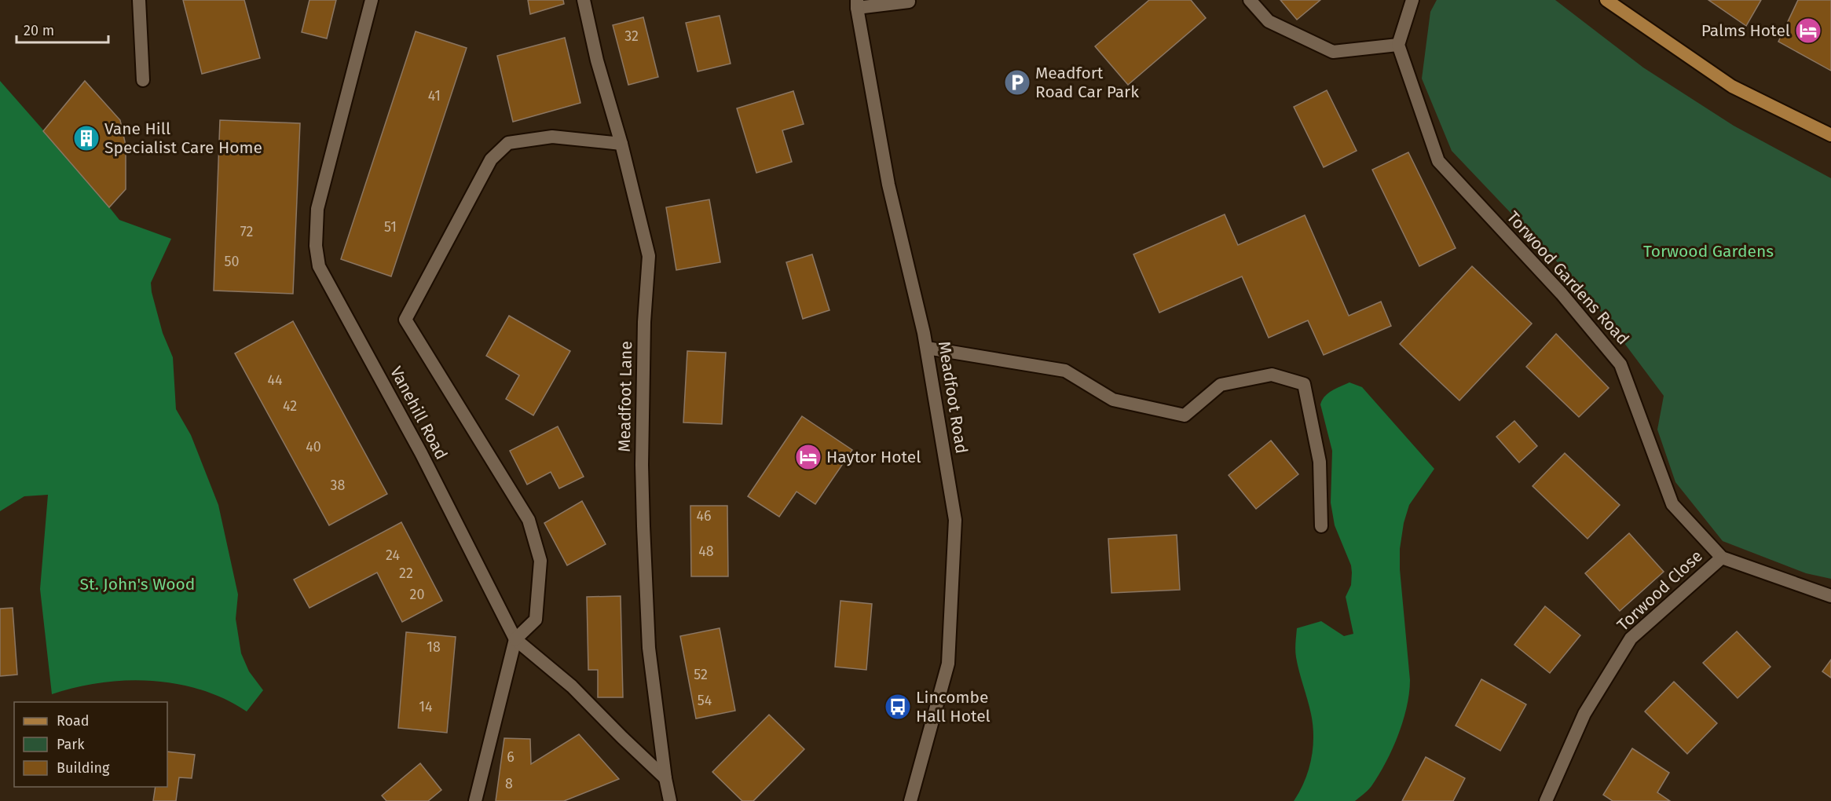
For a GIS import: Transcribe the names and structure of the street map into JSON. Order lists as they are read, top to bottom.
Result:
{
  "streets": {
    "street": [
      "Torwood Gardens Road",
      "Meadfoot Lane",
      "Meadfoot Road",
      "Vanehill Road",
      "Torwood Close"
    ]
  },
  "crossings": [
    ["Torwood Gardens Road", "Torwood Close"],
    ["Meadfoot Lane", "Vanehill Road"]
  ],
  "parks": ["Torwood Gardens", "St. John's Wood"],
  "places": {
    "hotel": ["Palms Hotel", "Haytor Hotel"],
    "parking": ["Meadfort Road Car Park"],
    "building": ["Vane Hill Specialist Care Home"],
    "bus stop": ["Lincombe Hall Hotel"]
  },
  "house_numbers": [
    "32",
    "41",
    "51",
    "72",
    "50",
    "44",
    "42",
    "40",
    "38",
    "46",
    "48",
    "24",
    "22",
    "20",
    "18",
    "52",
    "54",
    "14",
    "6",
    "8"
  ],
  "legend": ["Road", "Park", "Building"],
  "scale_bar": "20 m"
}
